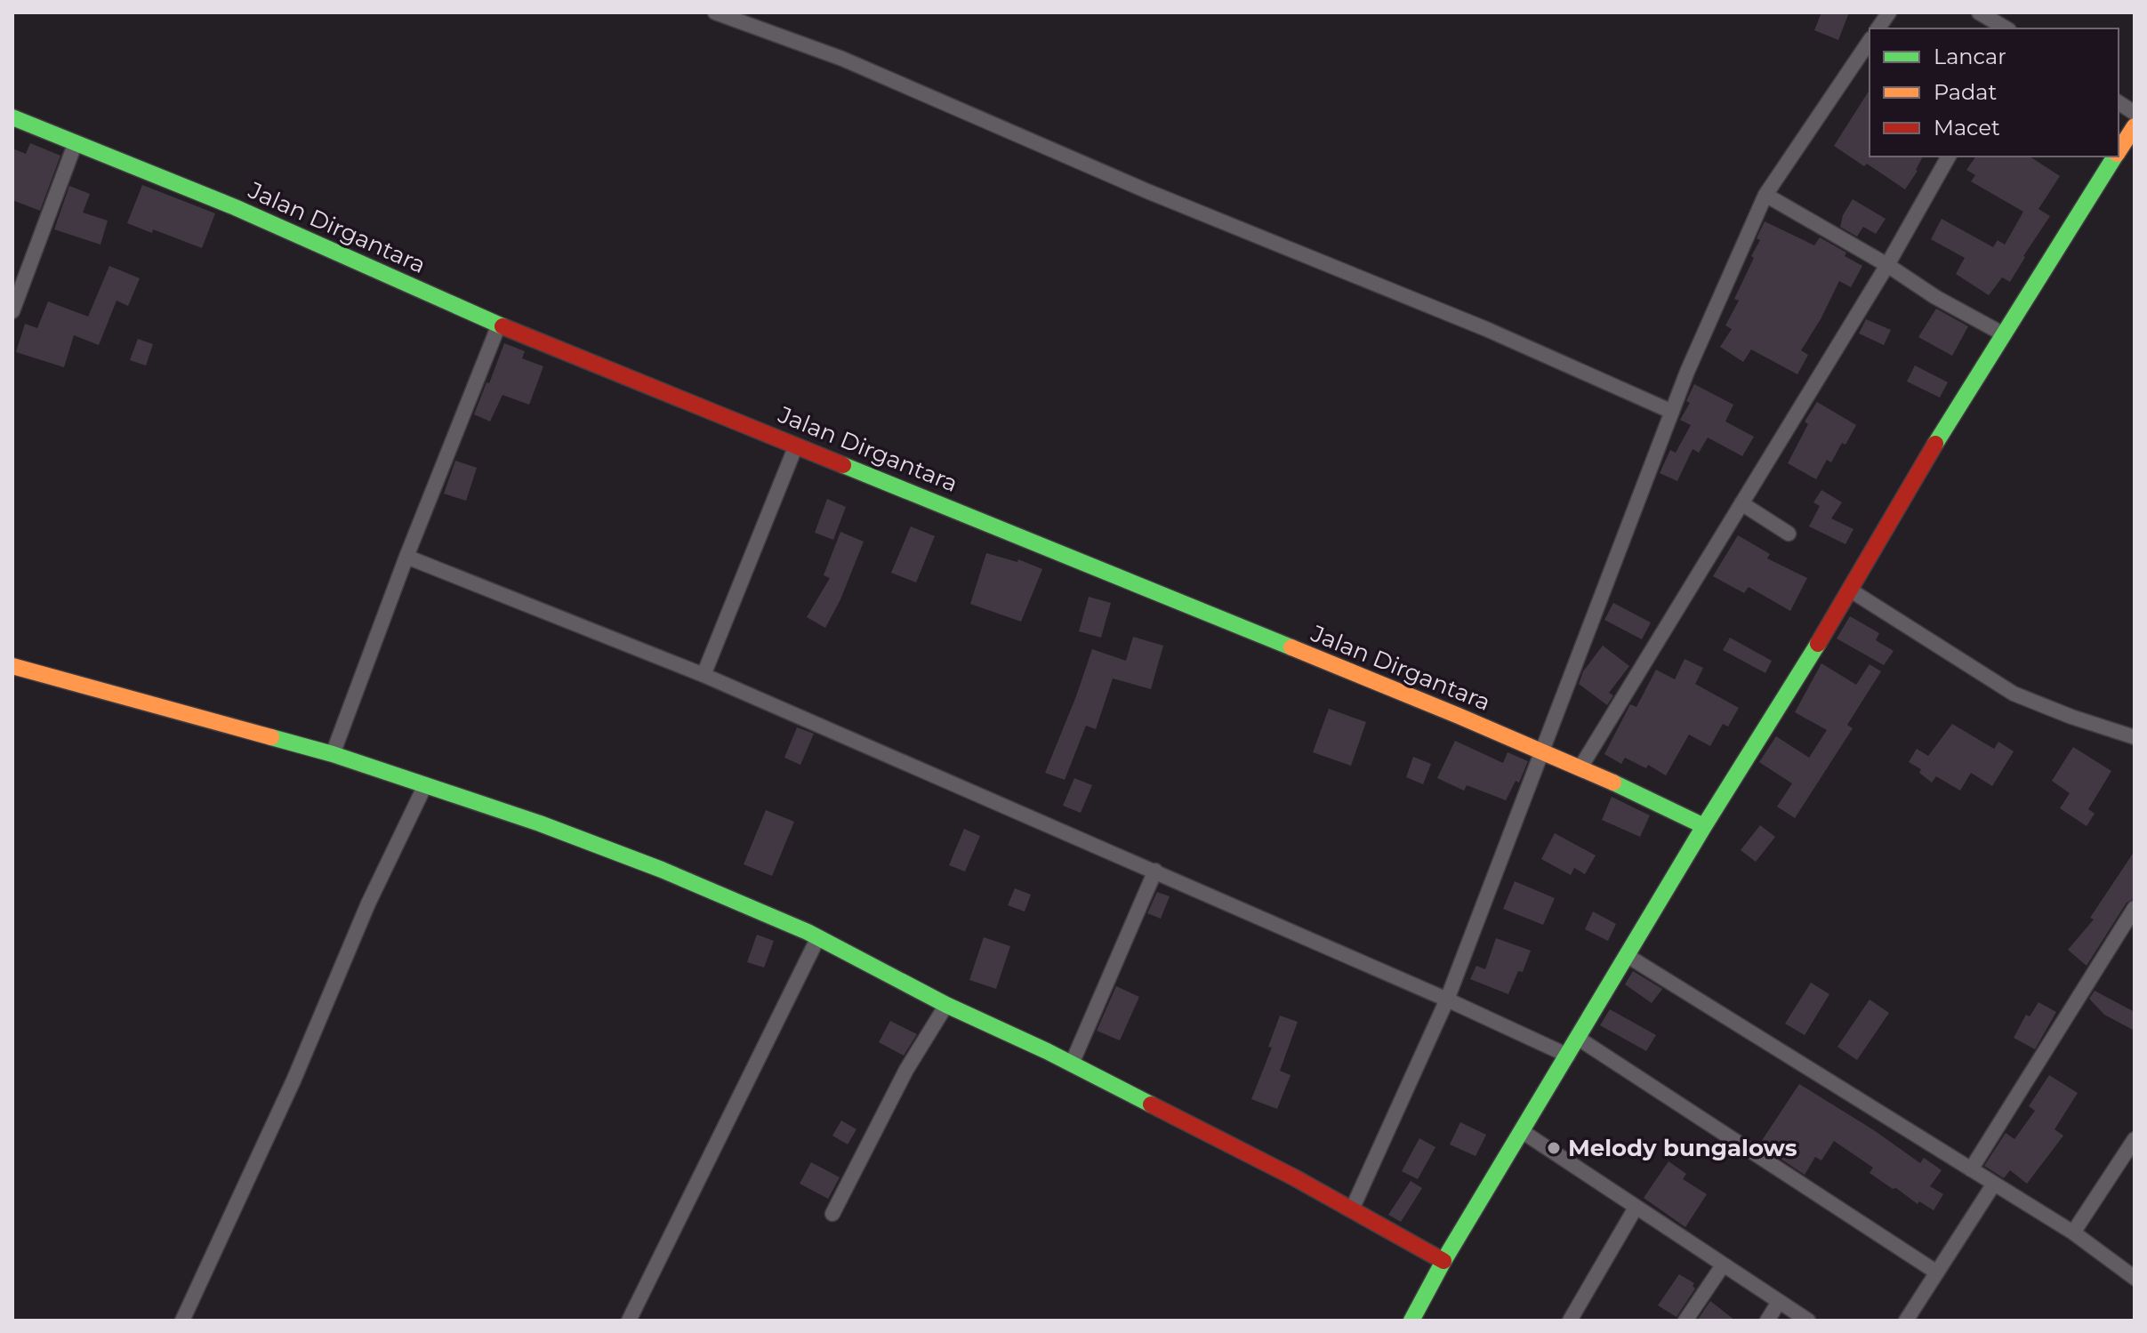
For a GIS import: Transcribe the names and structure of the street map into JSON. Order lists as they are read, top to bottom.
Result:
{
  "streets": {
    "street": ["Jalan Dirgantara"]
  },
  "places": ["Melody bungalows"],
  "legend": ["Lancar", "Padat", "Macet"]
}
